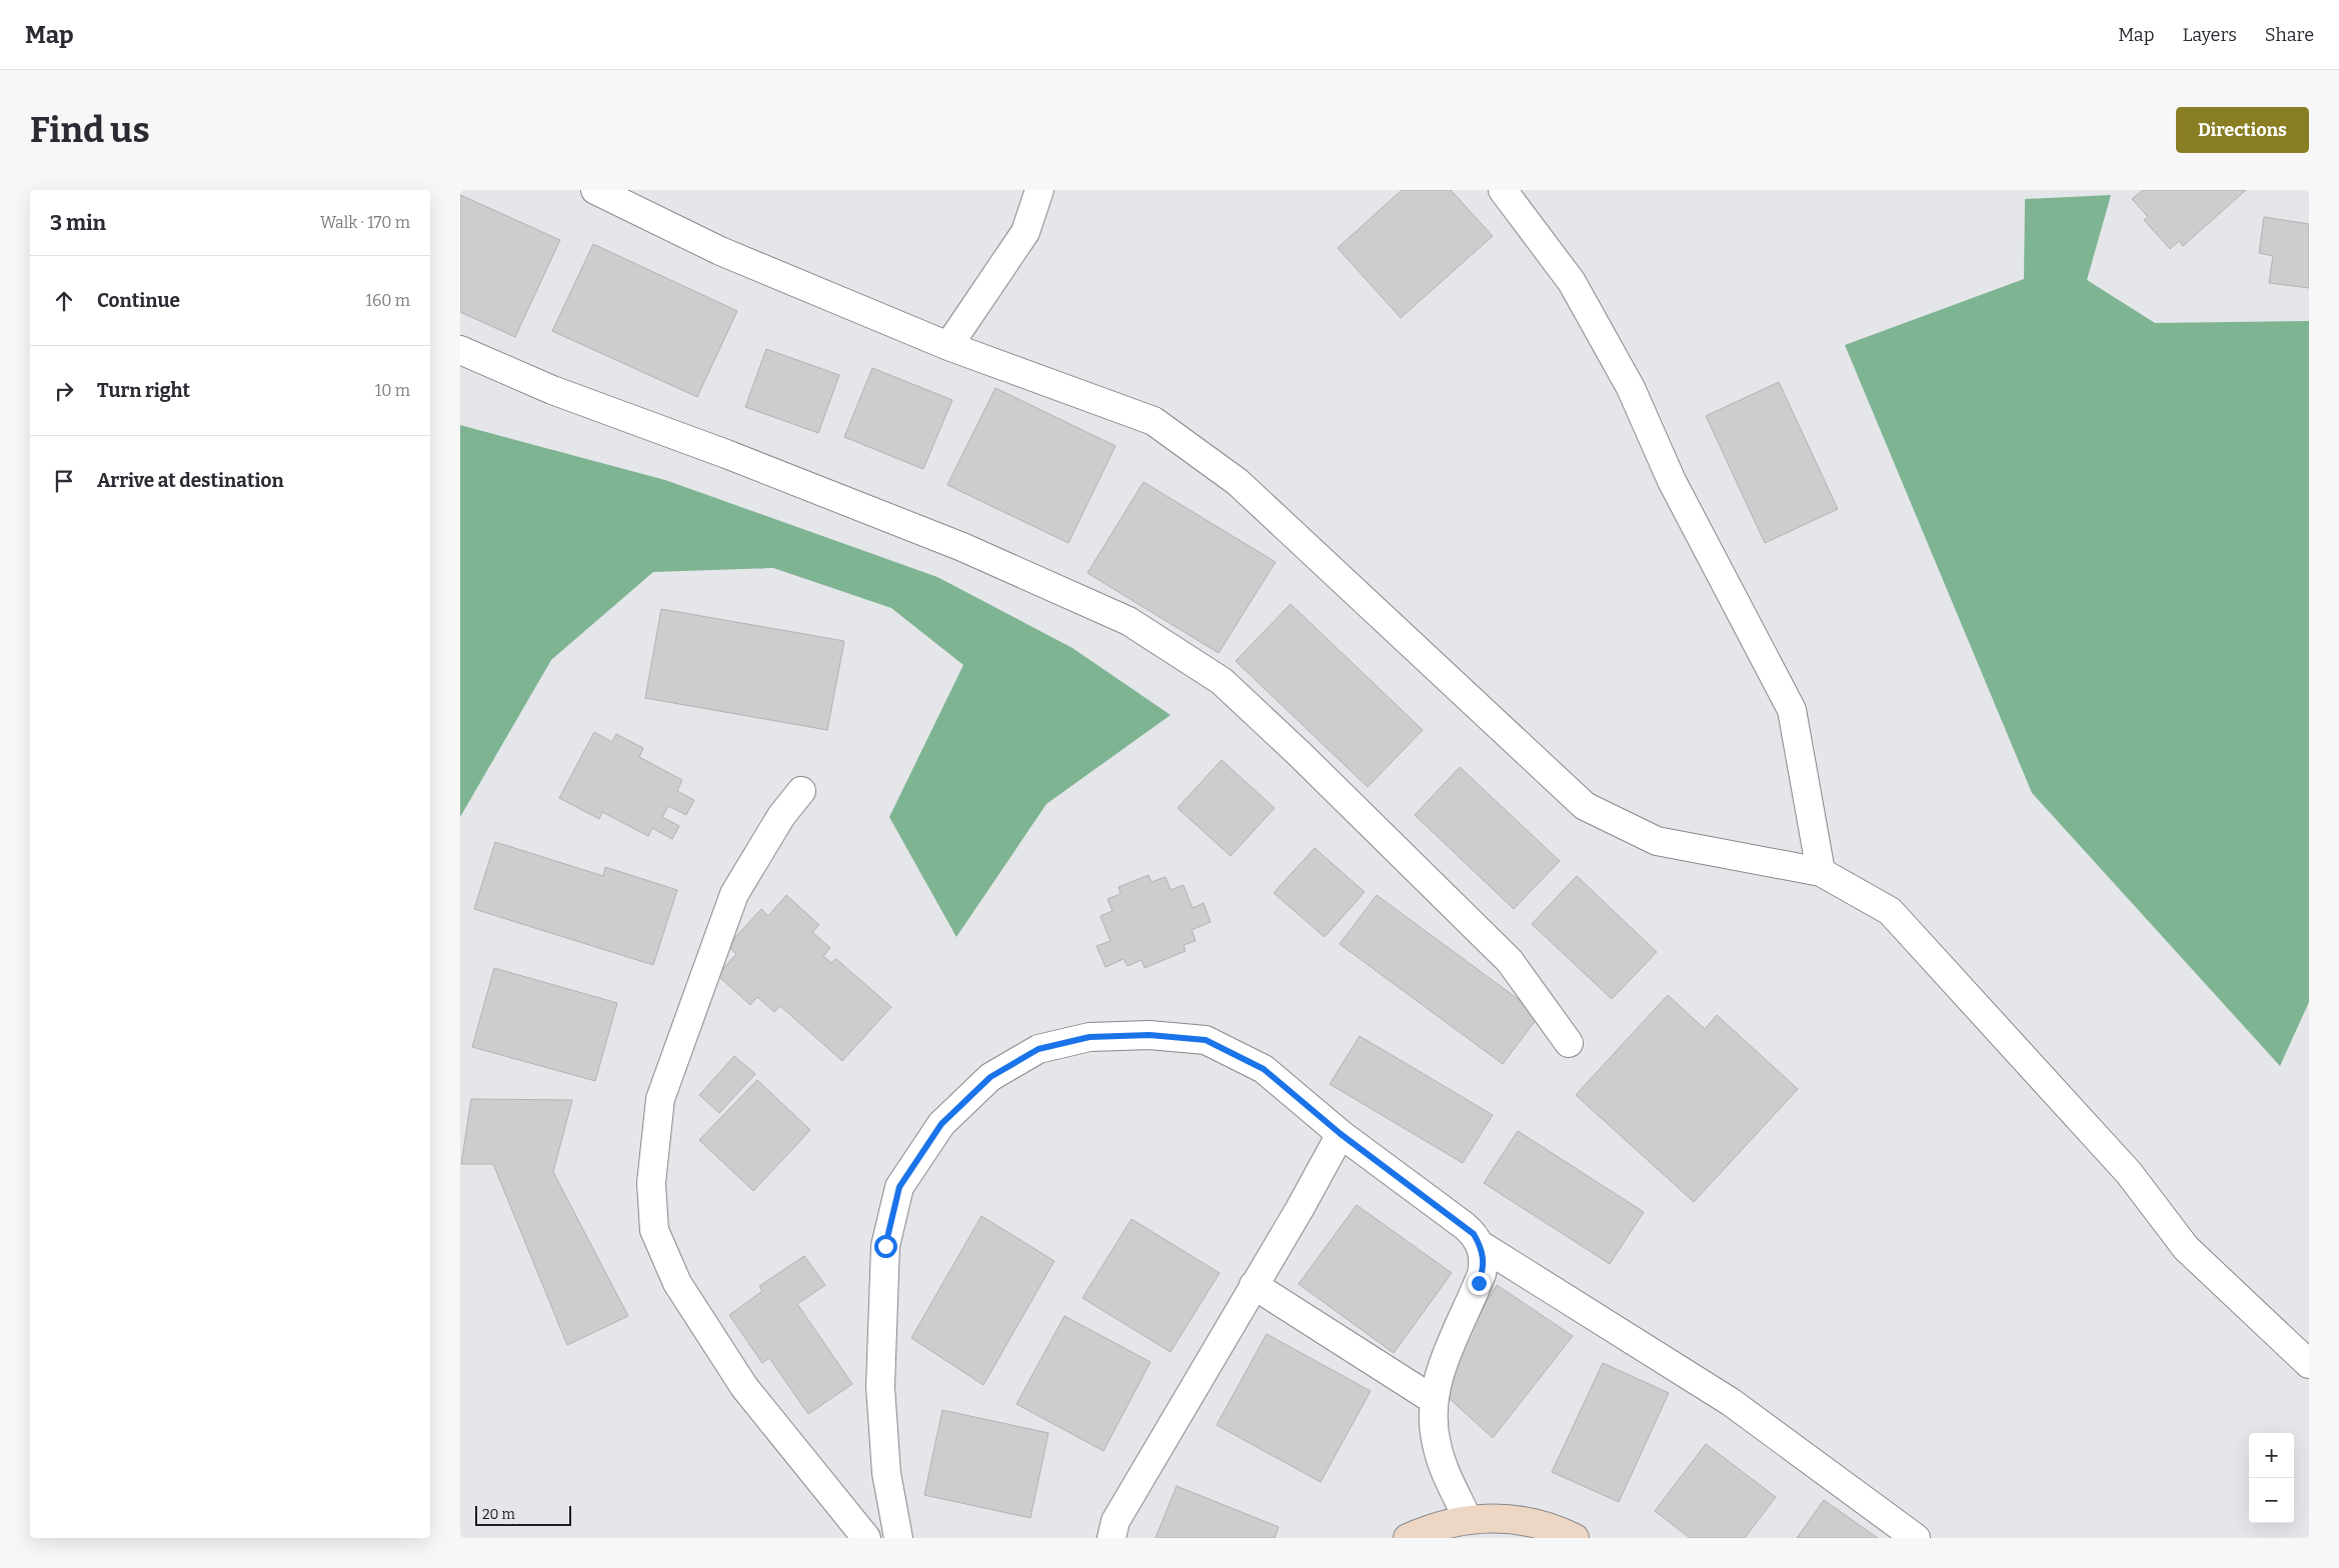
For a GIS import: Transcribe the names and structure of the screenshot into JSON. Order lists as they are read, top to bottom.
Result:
{
  "scale_bar": "20 m",
  "page": {
    "header": "Map",
    "nav": ["Map", "Layers", "Share"],
    "buttons": "Directions",
    "title": "Find us",
    "heading": ["3 min", "Walk · 170 m"],
    "list": [
      ["Continue", "160 m"],
      ["Turn right", "10 m"],
      "Arrive at destination"
    ],
    "map_buttons": ["+", "−"],
    "scale": "20 m"
  }
}
